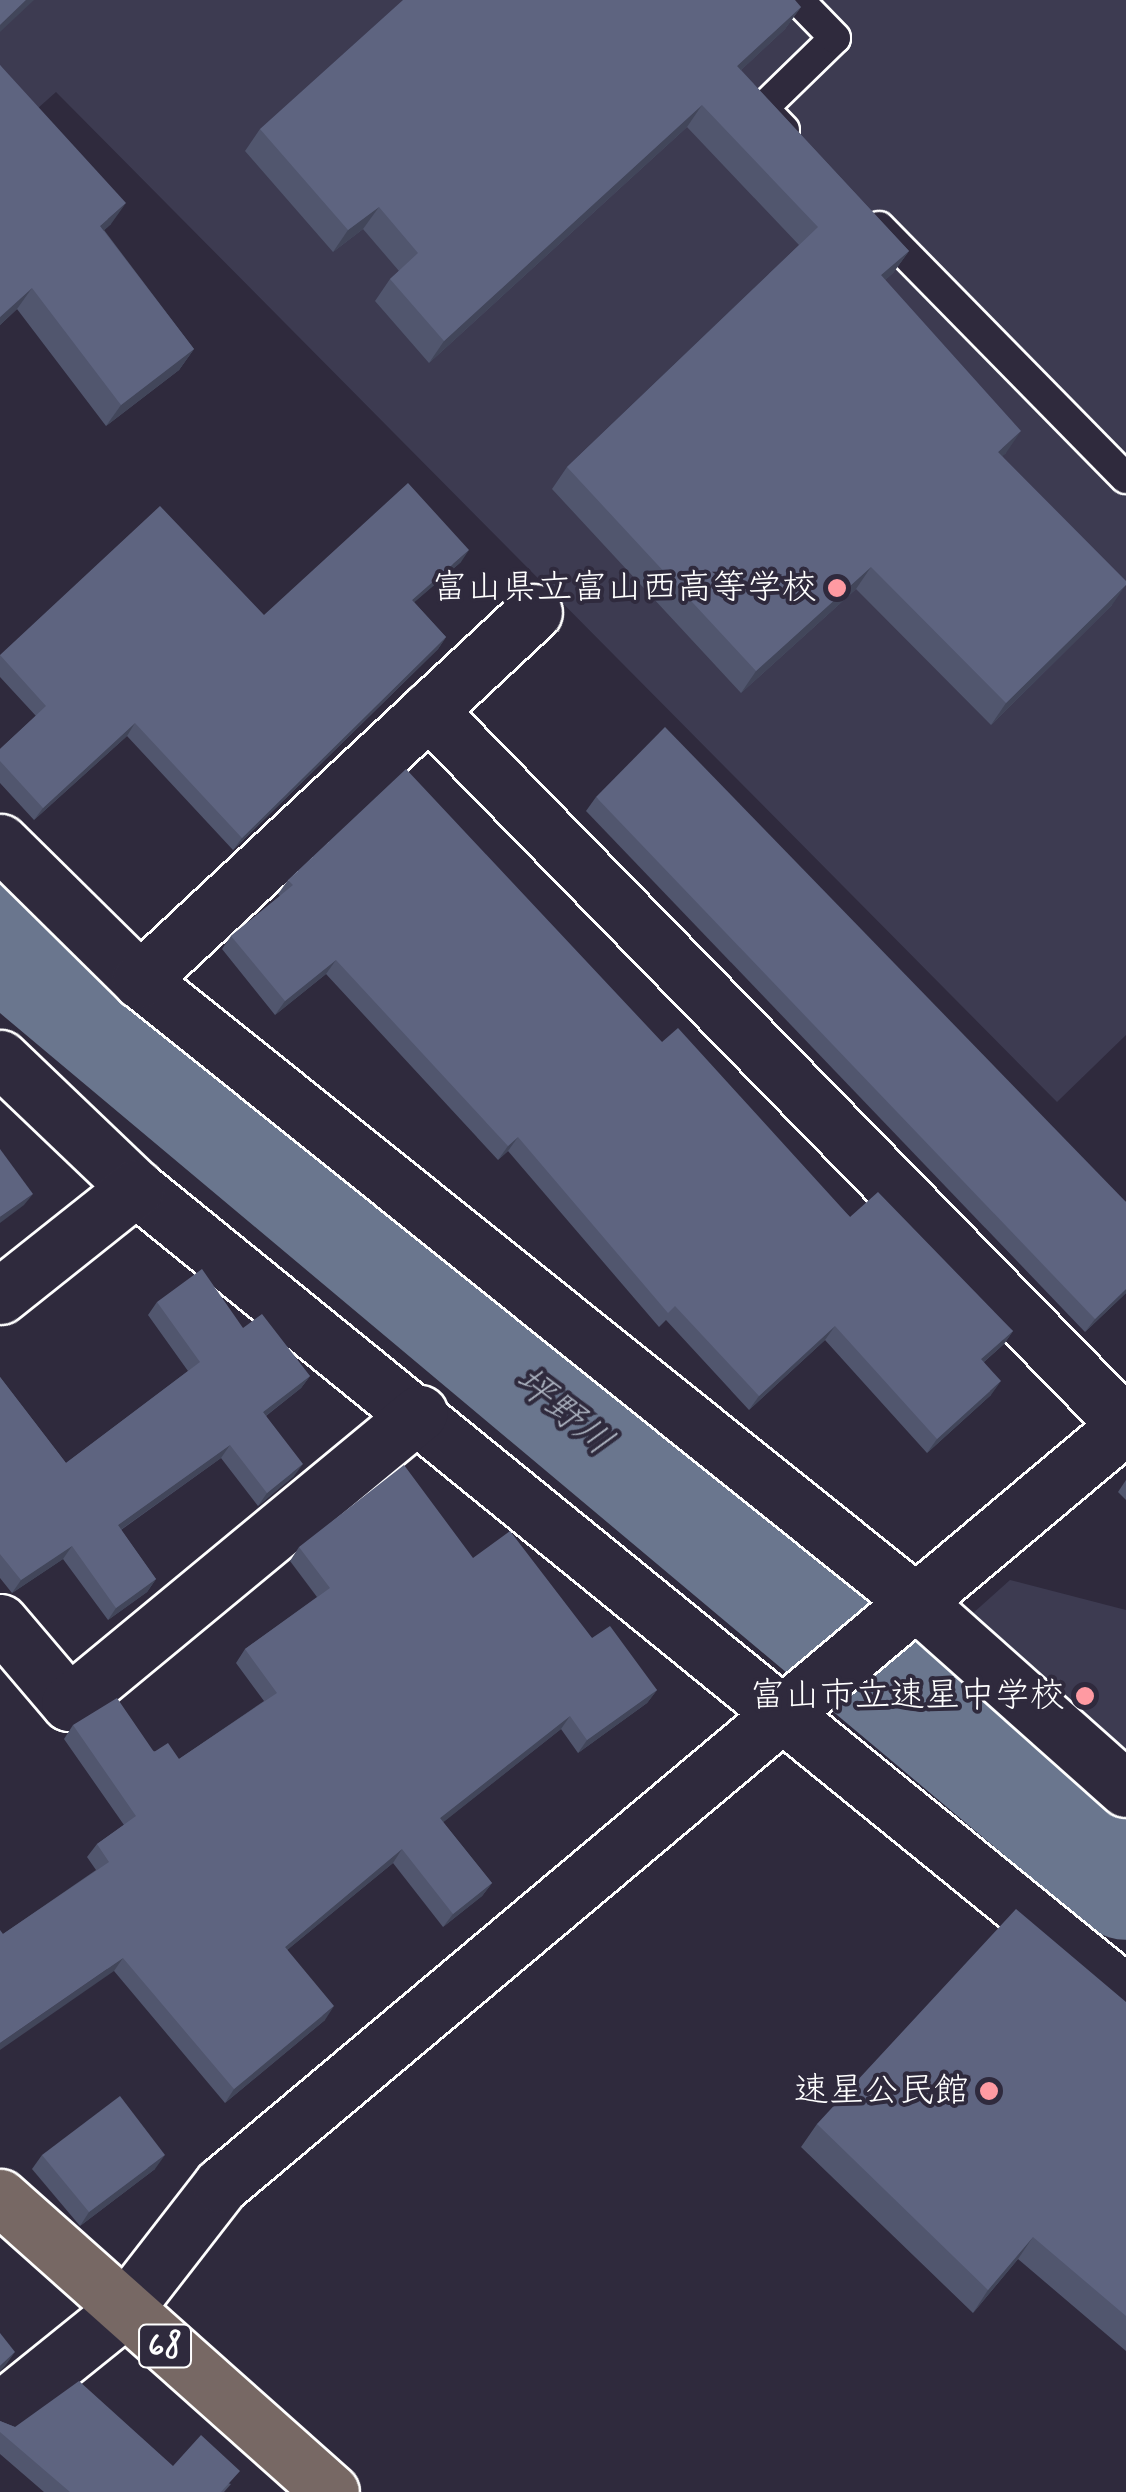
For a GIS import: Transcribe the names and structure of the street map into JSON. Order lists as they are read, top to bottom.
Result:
{
  "streets": {
    "main road": ["68"]
  },
  "water": ["坪野川"],
  "places": ["富山県立富山西高等学校", "富山市立速星中学校", "速星公民館"]
}
